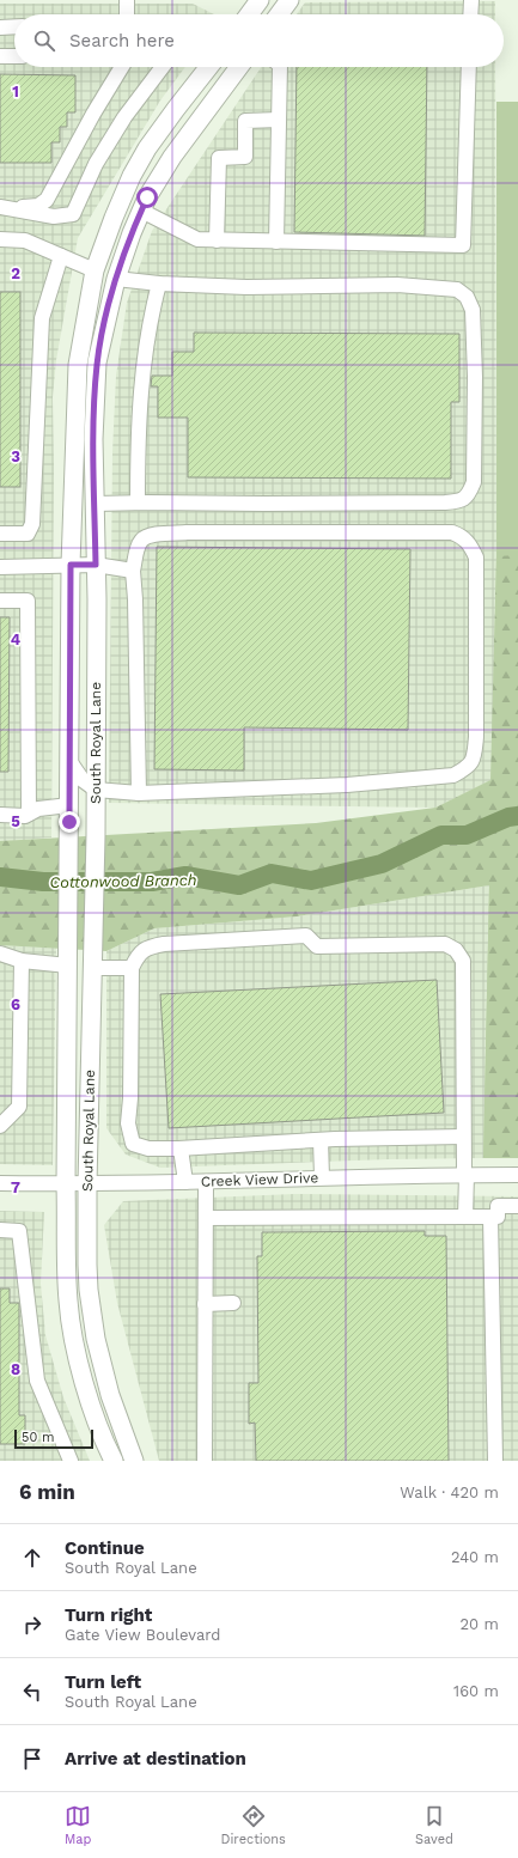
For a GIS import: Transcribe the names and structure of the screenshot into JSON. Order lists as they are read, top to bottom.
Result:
{
  "streets": {
    "main road": ["South Royal Lane"],
    "street": ["Creek View Drive"]
  },
  "crossings": [
    ["South Royal Lane", "Creek View Drive"]
  ],
  "water": ["Cottonwood Branch"],
  "scale_bar": "50 m",
  "page": {
    "search": "Search here",
    "scale": "50 m",
    "heading": ["6 min", "Walk · 420 m"],
    "list": [
      ["Continue", "South Royal Lane", "240 m"],
      ["Turn right", "Gate View Boulevard", "20 m"],
      ["Turn left", "South Royal Lane", "160 m"],
      "Arrive at destination"
    ],
    "nav": ["Map", "Directions", "Saved"]
  },
  "grid": {
    "rows": [
      "1",
      "2",
      "3",
      "4",
      "5",
      "6",
      "7",
      "8"
    ]
  }
}
